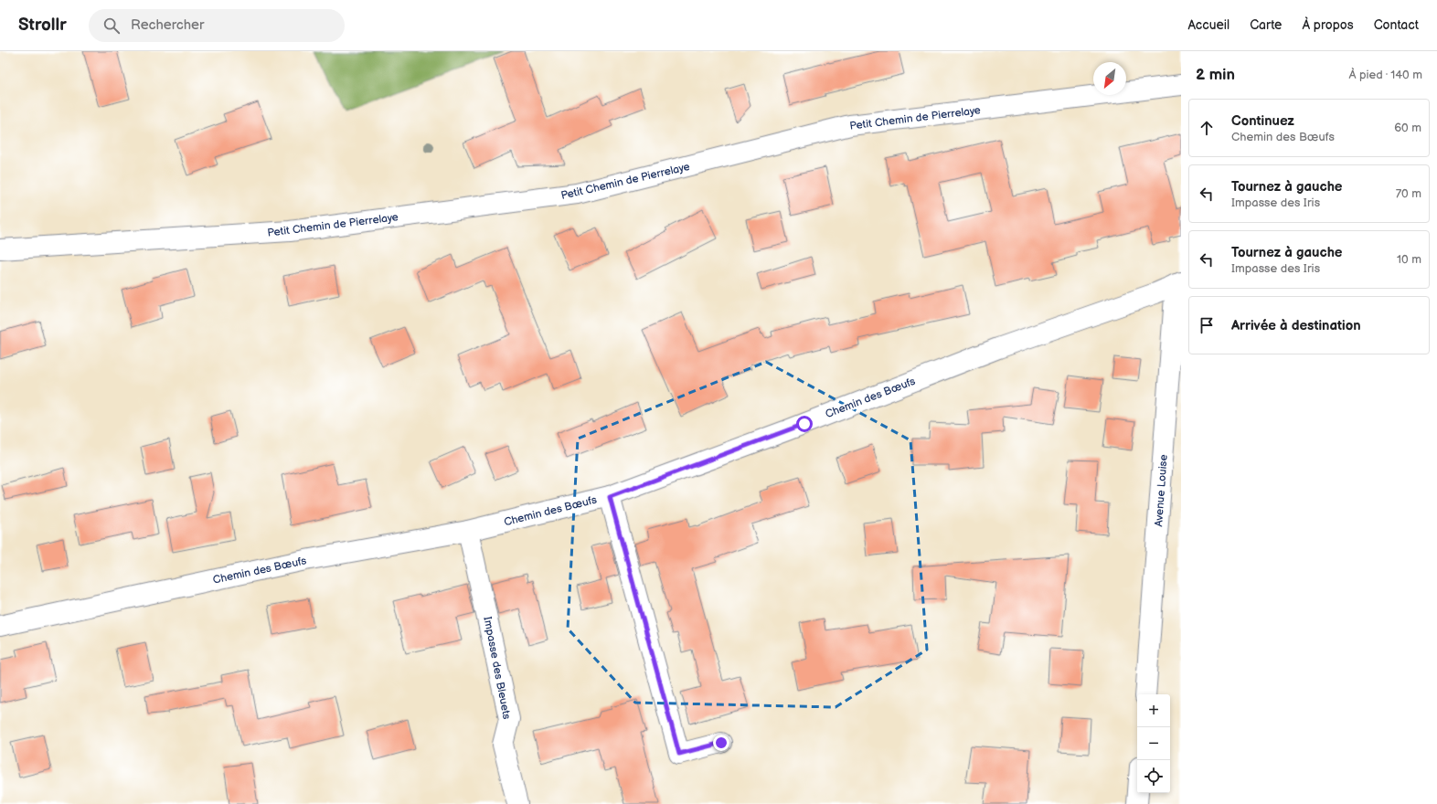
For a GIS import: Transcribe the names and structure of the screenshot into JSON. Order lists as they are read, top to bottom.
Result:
{
  "streets": {
    "street": [
      "Petit Chemin de Pierrelaye",
      "Chemin des Bœufs",
      "Avenue Louise",
      "Impasse des Bleuets"
    ]
  },
  "crossings": [
    ["Chemin des Bœufs", "Avenue Louise"],
    ["Chemin des Bœufs", "Impasse des Bleuets"]
  ],
  "north": "bottom left",
  "page": {
    "header": "Strollr",
    "search": "Rechercher",
    "nav": [
      "Accueil",
      "Carte",
      "À propos",
      "Contact"
    ],
    "heading": ["2 min", "À pied · 140 m"],
    "list": [
      ["Continuez", "Chemin des Bœufs", "60 m"],
      ["Tournez à gauche", "Impasse des Iris", "70 m"],
      ["Tournez à gauche", "Impasse des Iris", "10 m"],
      "Arrivée à destination"
    ],
    "map_buttons": ["+", "−"]
  }
}
